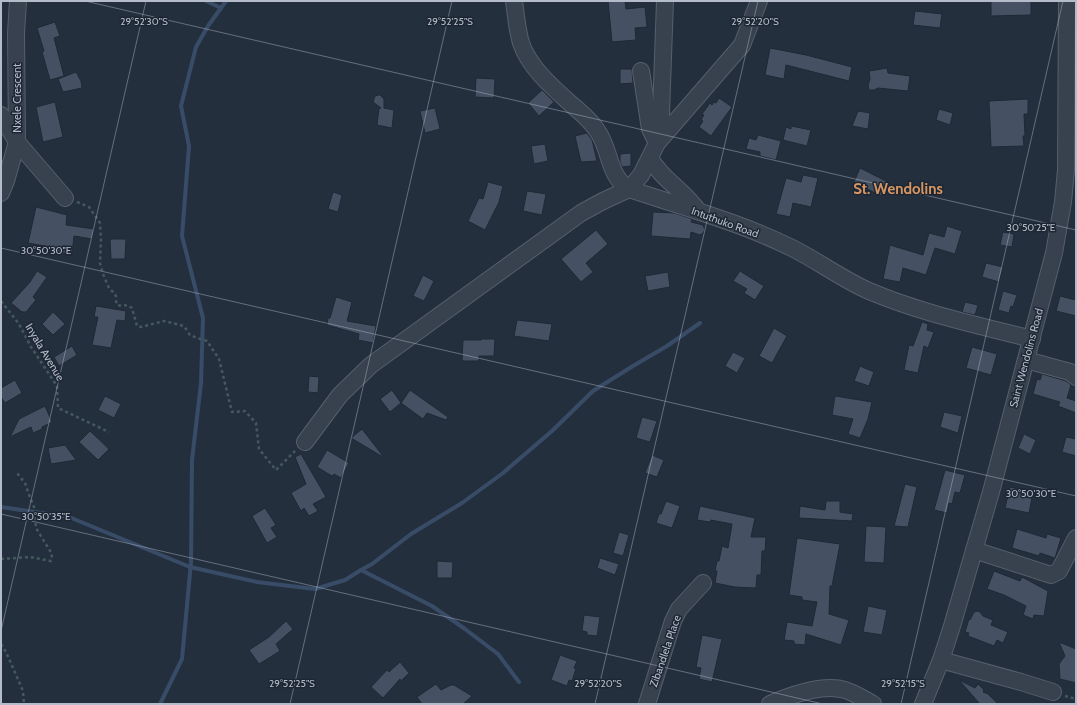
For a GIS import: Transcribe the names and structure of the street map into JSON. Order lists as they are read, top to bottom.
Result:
{
  "streets": {
    "street": [
      "Nxele Crescent",
      "Intuthuko Road",
      "Saint Wendolins Road",
      "Zibandlela Place"
    ],
    "path": ["Inyala Avenue"]
  },
  "crossings": [
    ["Intuthuko Road", "Saint Wendolins Road"]
  ],
  "districts": ["St. Wendolins"],
  "coordinates": [
    "29°52'30\"S",
    "29°52'25\"S",
    "29°52'20\"S",
    "30°50'25\"E",
    "30°50'30\"E",
    "30°50'35\"E",
    "29°52'15\"S"
  ]
}
